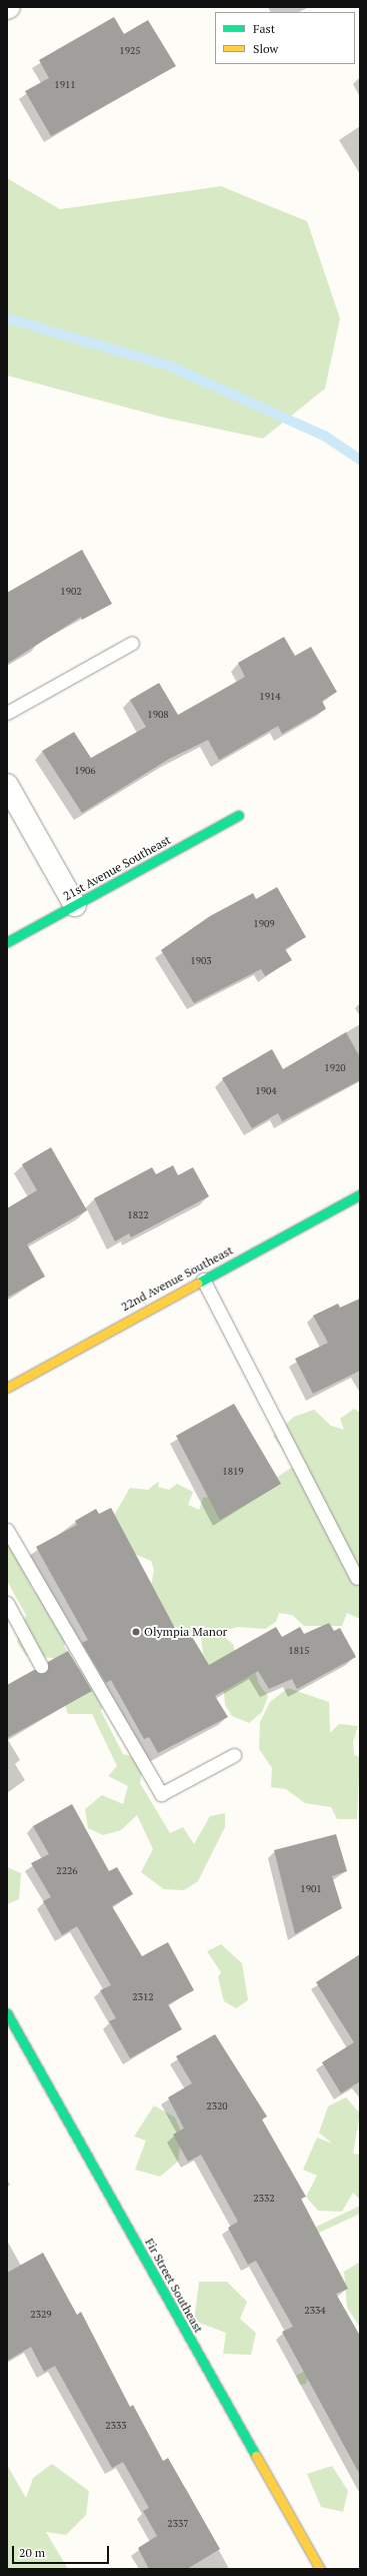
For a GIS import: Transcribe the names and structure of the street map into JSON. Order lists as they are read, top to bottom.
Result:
{
  "streets": {
    "street": ["21st Avenue Southeast", "22nd Avenue Southeast", "Fir Street Southeast"]
  },
  "places": ["Olympia Manor"],
  "house_numbers": [
    "1925",
    "1911",
    "1902",
    "1914",
    "1908",
    "1906",
    "1909",
    "1903",
    "1920",
    "1904",
    "1822",
    "1819",
    "1815",
    "2226",
    "1901",
    "2312",
    "2320",
    "2332",
    "2334",
    "2329",
    "2333",
    "2337"
  ],
  "legend": ["Fast", "Slow"],
  "scale_bar": "20 m"
}
